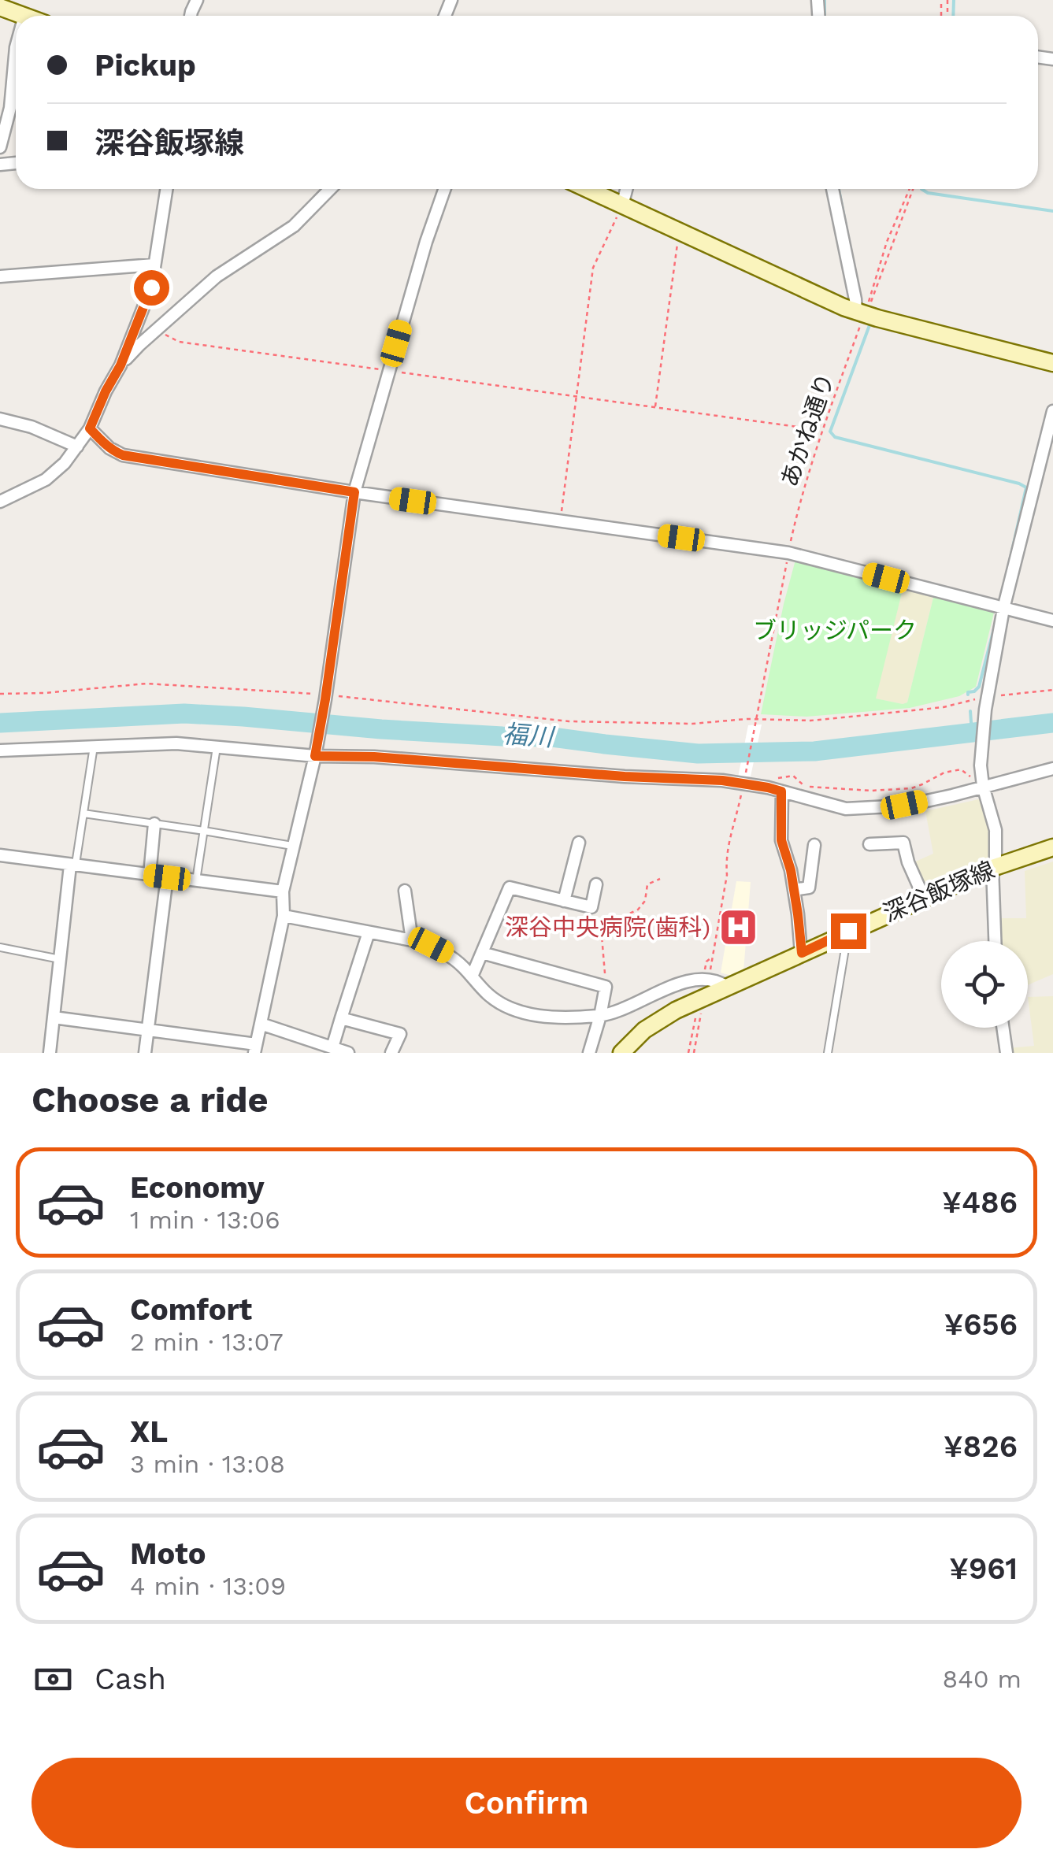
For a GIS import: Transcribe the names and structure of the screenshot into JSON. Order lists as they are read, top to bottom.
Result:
{
  "streets": {
    "street": ["深谷飯塚線"],
    "path": ["あかね通り"]
  },
  "water": ["福川"],
  "parks": ["ブリッジパーク"],
  "places": {
    "hospital": ["深谷中央病院(歯科)"]
  },
  "page": {
    "banner": ["Pickup", "深谷飯塚線"],
    "heading": "Choose a ride",
    "list": [
      {
        "name": "Economy",
        "note": "1 min · 13:06",
        "value": "¥486"
      },
      {
        "name": "Comfort",
        "note": "2 min · 13:07",
        "value": "¥656"
      },
      {
        "name": "XL",
        "note": "3 min · 13:08",
        "value": "¥826"
      },
      {
        "name": "Moto",
        "note": "4 min · 13:09",
        "value": "¥961"
      }
    ],
    "pay": ["Cash", "840 m"],
    "buttons": "Confirm"
  }
}
